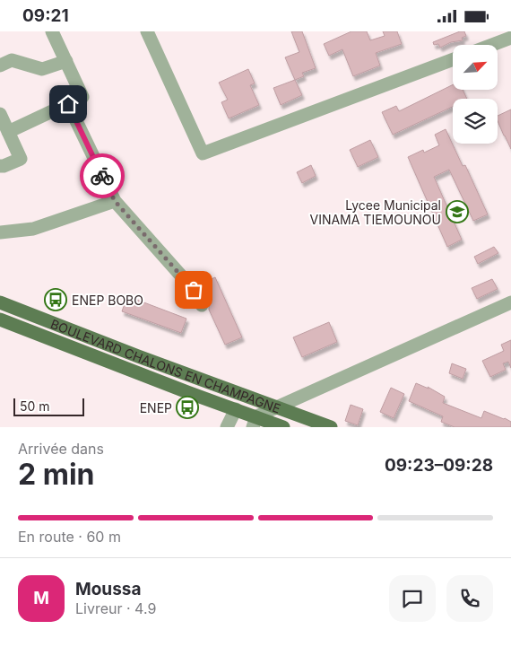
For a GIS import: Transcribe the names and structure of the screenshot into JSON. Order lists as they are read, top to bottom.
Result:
{
  "streets": {
    "main road": ["BOULEVARD CHALONS EN CHAMPAGNE"]
  },
  "places": {
    "school or university": ["Lycee Municipal VINAMA TIEMOUNOU"],
    "bus stop": ["ENEP BOBO", "ENEP"]
  },
  "scale_bar": "50 m",
  "north": "top right",
  "page": {
    "status": "09:21",
    "scale": "50 m",
    "heading": ["2 min", "Arrivée dans", "09:23–09:28"],
    "panel": ["Moussa", "Livreur · 4.9"],
    "bar": "En route · 60 m",
    "round": "M"
  }
}
